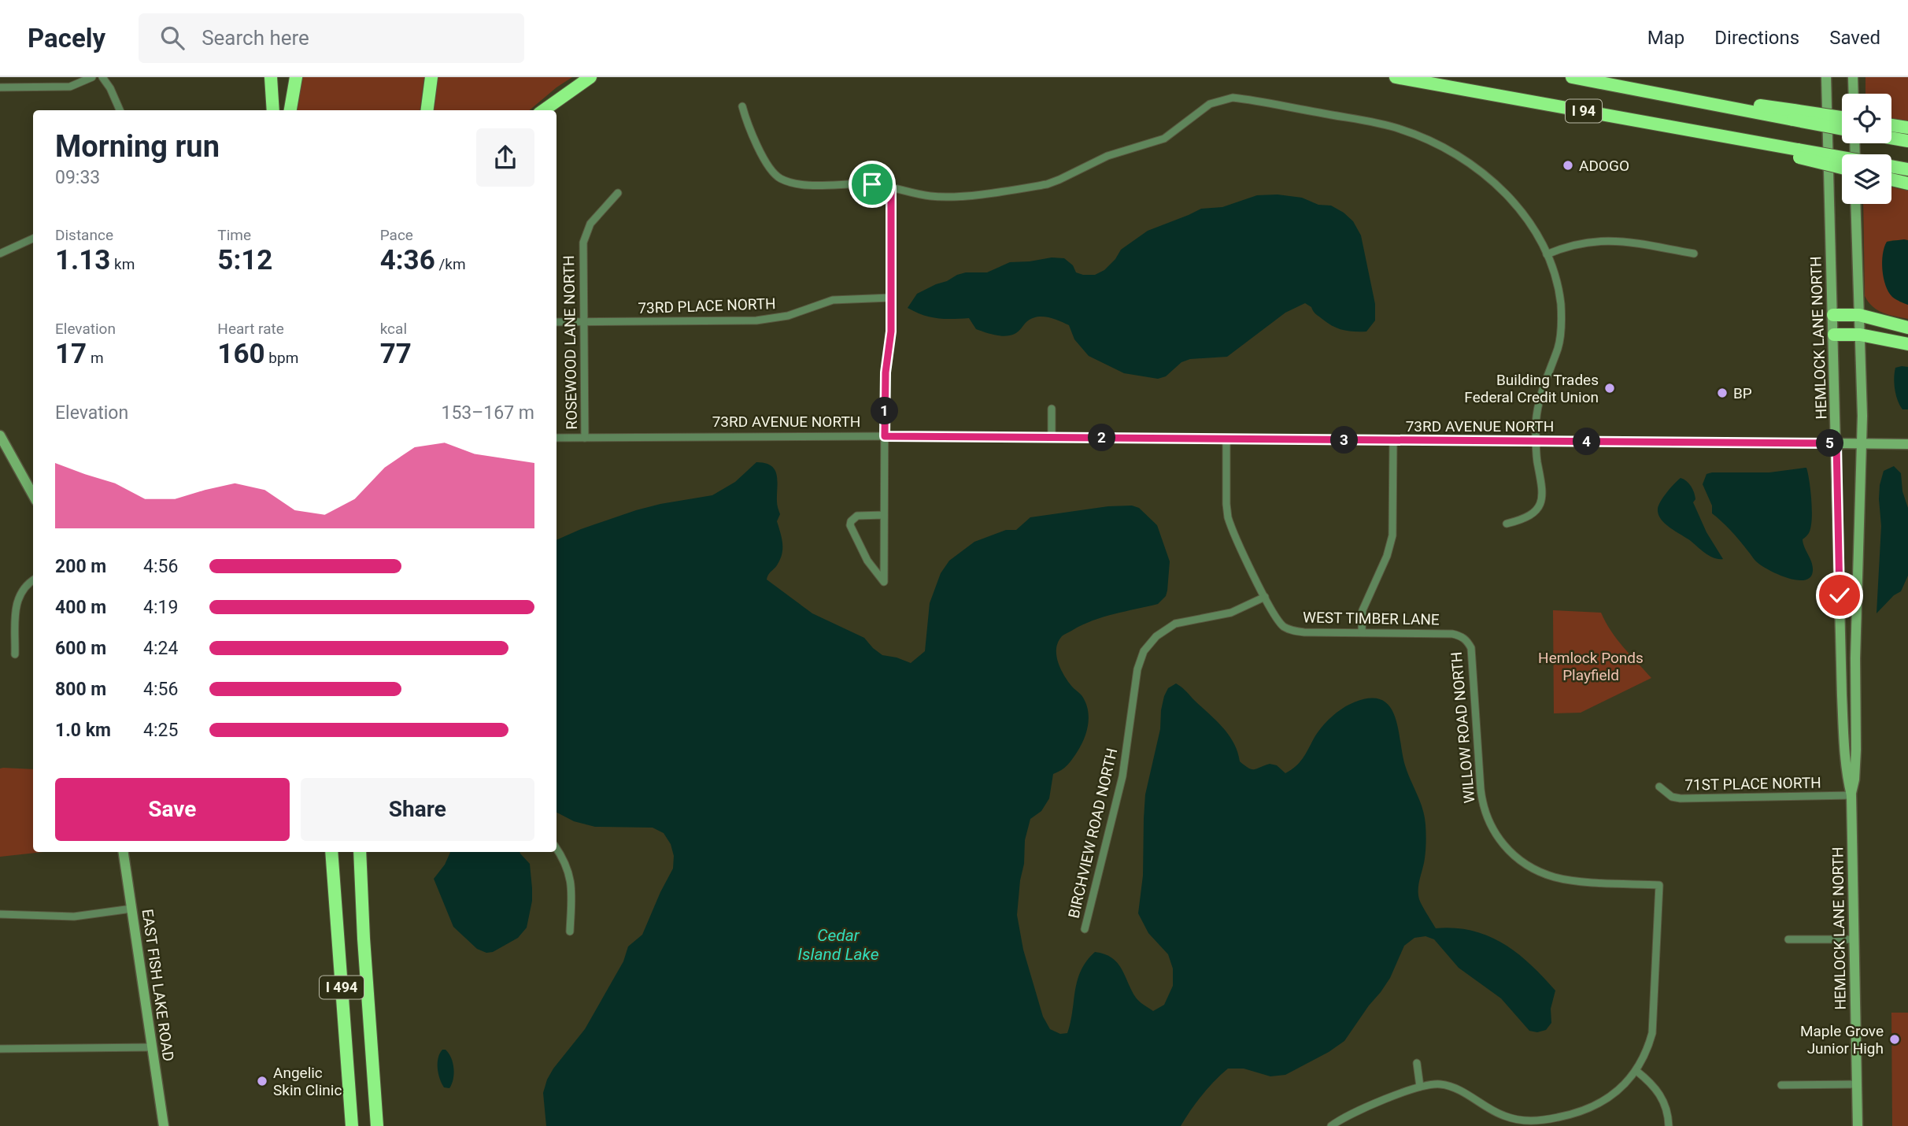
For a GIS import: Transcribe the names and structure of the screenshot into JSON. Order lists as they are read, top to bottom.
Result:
{
  "streets": {
    "highway": ["I 94", "I 494"],
    "main road": ["HEMLOCK LANE NORTH", "73RD AVENUE NORTH", "EAST FISH LAKE ROAD"],
    "street": [
      "73RD PLACE NORTH",
      "ROSEWOOD LANE NORTH",
      "WEST TIMBER LANE",
      "WILLOW ROAD NORTH",
      "71ST PLACE NORTH",
      "BIRCHVIEW ROAD NORTH"
    ]
  },
  "crossings": [
    ["73RD PLACE NORTH", "ROSEWOOD LANE NORTH"],
    ["HEMLOCK LANE NORTH", "73RD AVENUE NORTH"],
    ["HEMLOCK LANE NORTH", "71ST PLACE NORTH"],
    ["ROSEWOOD LANE NORTH", "73RD AVENUE NORTH"],
    ["73RD AVENUE NORTH", "WEST TIMBER LANE"],
    ["WEST TIMBER LANE", "WILLOW ROAD NORTH"],
    ["WEST TIMBER LANE", "BIRCHVIEW ROAD NORTH"]
  ],
  "water": ["Cedar Island Lake"],
  "parks": ["Hemlock Ponds Playfield"],
  "places": [
    "ADOGO",
    "Building Trades Federal Credit Union",
    "BP",
    "Maple Grove Junior High",
    "Angelic Skin Clinic"
  ],
  "page": {
    "header": "Pacely",
    "search": "Search here",
    "nav": ["Map", "Directions", "Saved"],
    "heading": ["Morning run", "09:33"],
    "stats": [
      ["Distance", "1.13 km"],
      ["Time", "5:12"],
      ["Pace", "4:36 /km"],
      ["Elevation", "17 m"],
      ["Heart rate", "160 bpm"],
      ["kcal", "77"]
    ],
    "chart": ["Elevation", "153–167 m"],
    "pins": [
      "1",
      "2",
      "3",
      "4",
      "5"
    ],
    "list": [
      {
        "name": "200 m",
        "note": "4:56"
      },
      {
        "name": "400 m",
        "note": "4:19"
      },
      {
        "name": "600 m",
        "note": "4:24"
      },
      {
        "name": "800 m",
        "note": "4:56"
      },
      {
        "name": "1.0 km",
        "note": "4:25"
      }
    ],
    "buttons": ["Save", "Share"]
  }
}
